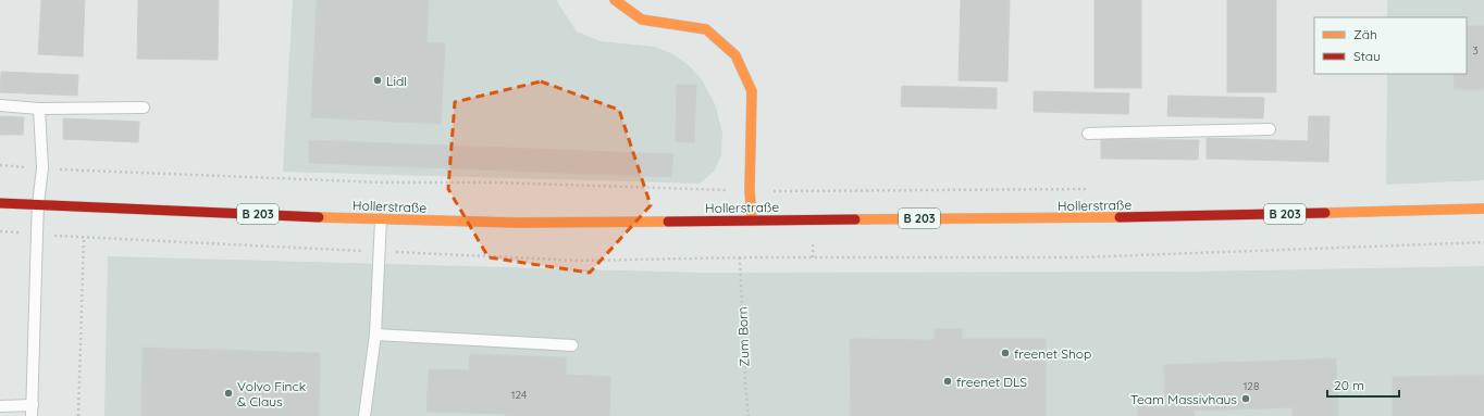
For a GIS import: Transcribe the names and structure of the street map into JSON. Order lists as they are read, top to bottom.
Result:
{
  "streets": {
    "main road": ["Hollerstraße", "B 203"],
    "path": ["Zum Born"]
  },
  "places": [
    "Lidl",
    "freenet Shop",
    "freenet DLS",
    "Volvo Finck & Claus",
    "Team Massivhaus"
  ],
  "house_numbers": ["3", "128", "124"],
  "legend": ["Zäh", "Stau"],
  "scale_bar": "20 m"
}
